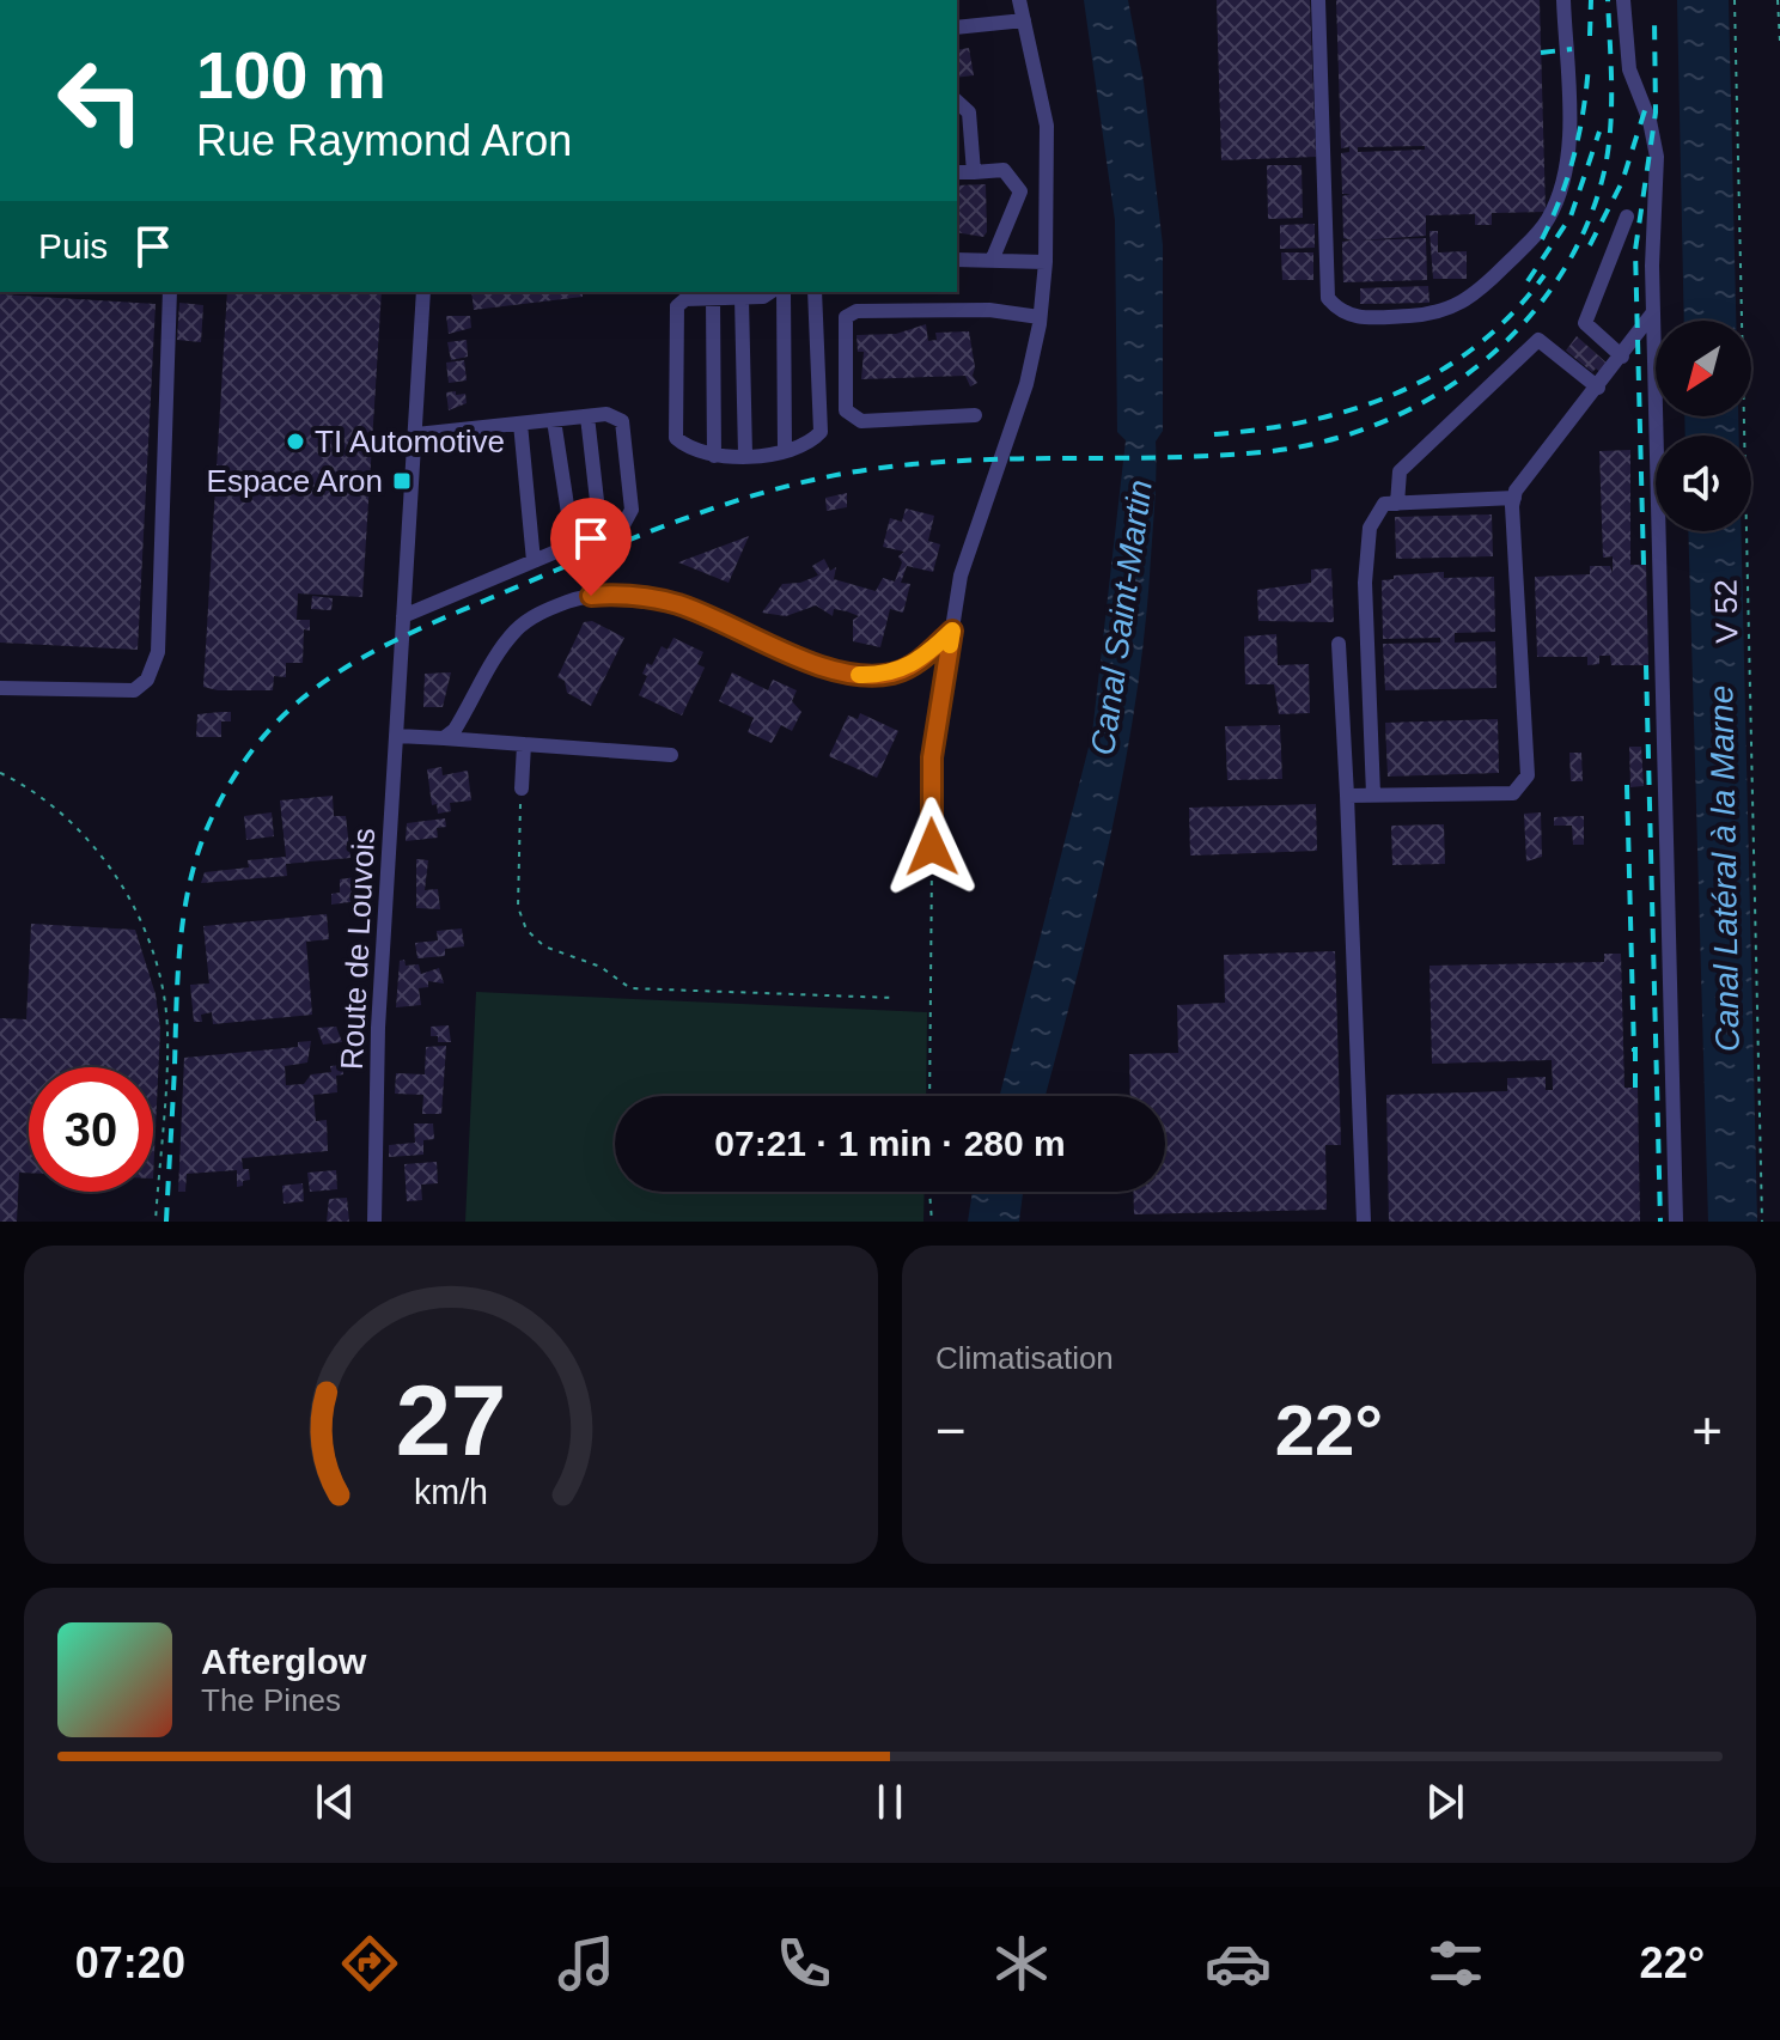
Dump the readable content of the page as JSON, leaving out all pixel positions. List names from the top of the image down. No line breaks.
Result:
{"streets":{"street":["Route de Louvois"],"path":["V 52"]},"water":["Canal Saint-Martin","Canal Latéral à la Marne"],"places":{"other":["TI Automotive"],"transit":["Espace Aron"]},"north":"bottom left","page":{"turn":["100 m","Rue Raymond Aron"],"then":"Puis","limit":"30","trip":"07:21 · 1 min · 280 m","tile":"Climatisation","heat":["−","22°","+"],"song":["Afterglow","The Pines"],"tabs":["07:20","22°"],"gauge":["27","km/h"]}}
